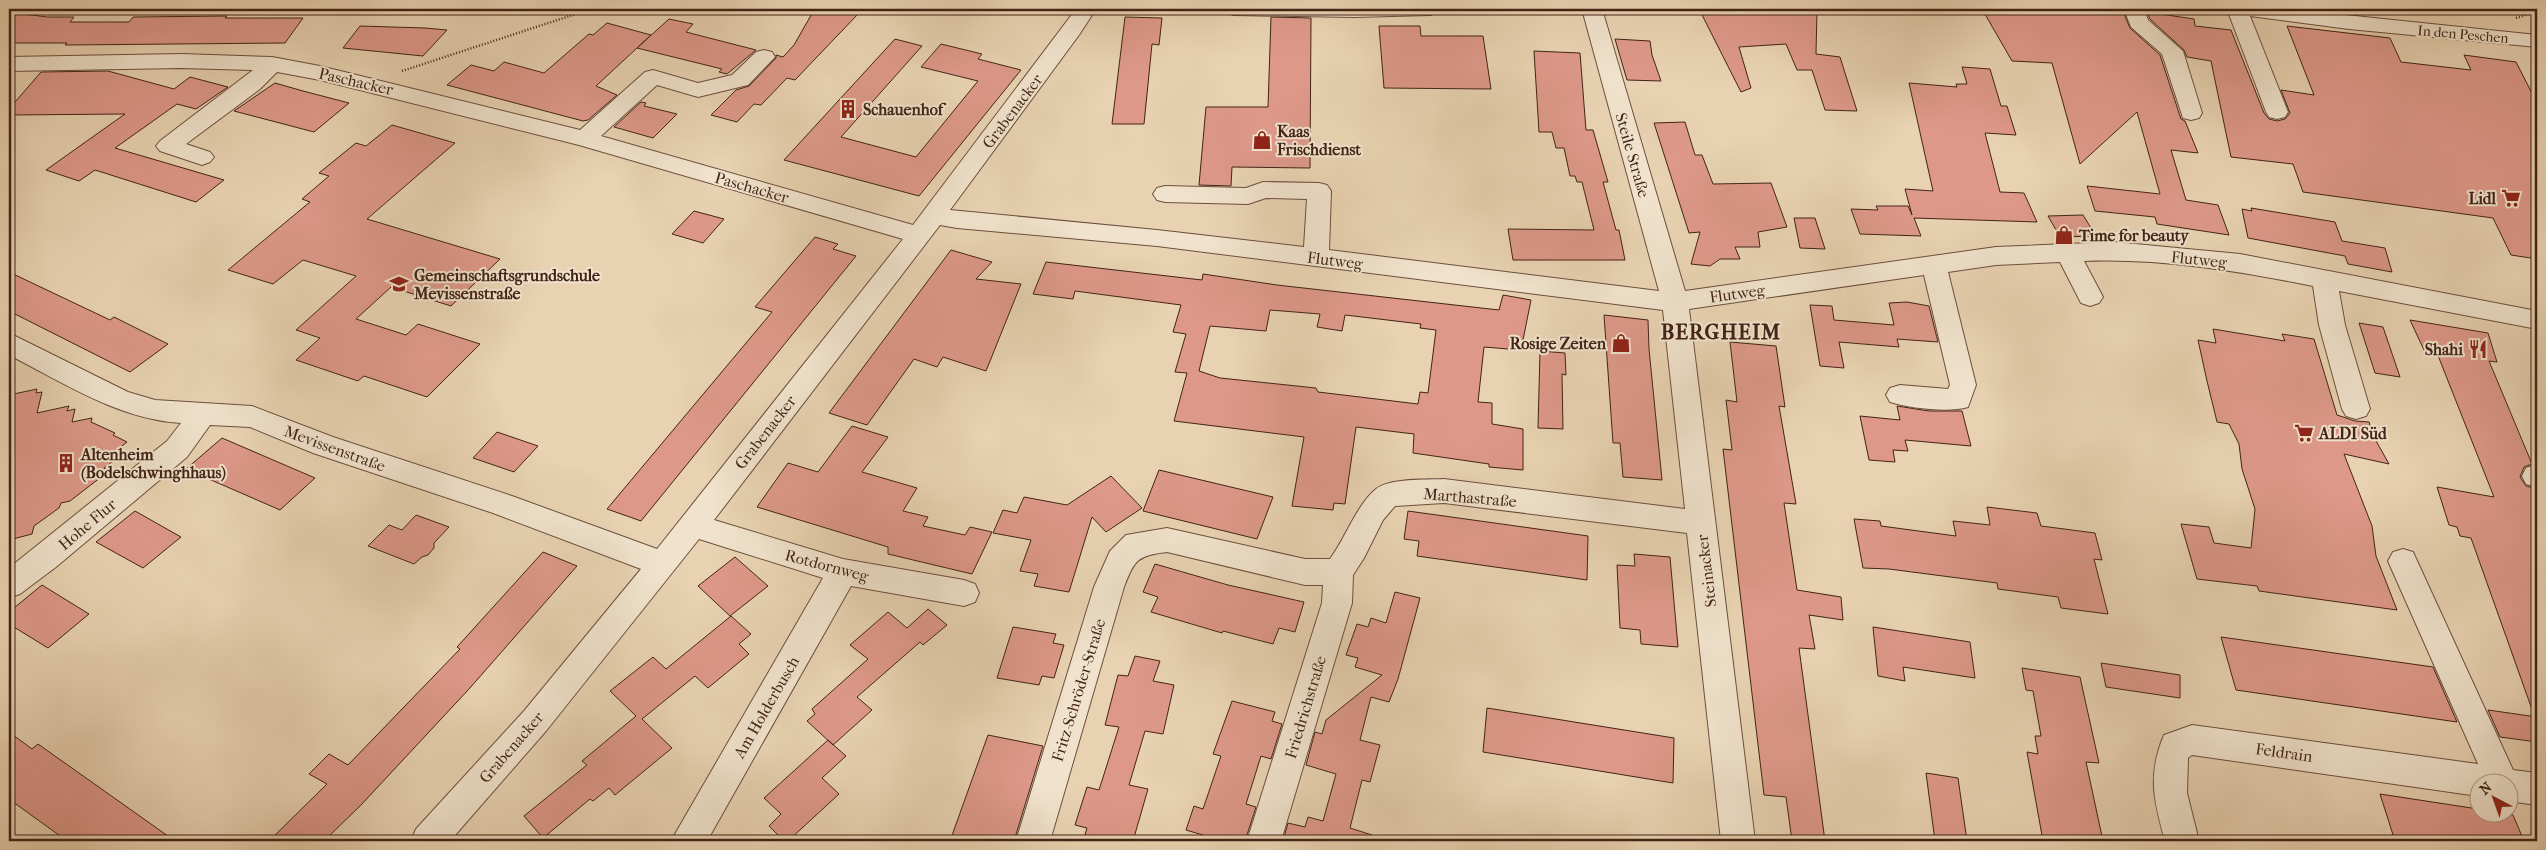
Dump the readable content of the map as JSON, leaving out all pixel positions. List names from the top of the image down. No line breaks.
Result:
{"streets":{"street":["In den Peschen","Paschacker","Grabenacker","Steile Straße","Flutweg","Mevissenstraße","Marthastraße","Hohe Flur","Rotdornweg","Steinacker","Fritz-Schröder-Straße","Am Holderbusch","Friedrichstraße","Feldrain"]},"crossings":[["Paschacker","Grabenacker"],["Paschacker","Flutweg"],["Grabenacker","Flutweg"],["Grabenacker","Mevissenstraße"],["Grabenacker","Rotdornweg"],["Steile Straße","Flutweg"],["Steile Straße","Steinacker"],["Flutweg","Steinacker"],["Mevissenstraße","Hohe Flur"],["Marthastraße","Steinacker"],["Marthastraße","Fritz-Schröder-Straße"],["Marthastraße","Friedrichstraße"],["Rotdornweg","Am Holderbusch"],["Fritz-Schröder-Straße","Friedrichstraße"]],"districts":["BERGHEIM"],"places":{"building":["Schauenhof","Altenheim (Bodelschwinghhaus)"],"shop":["Kaas Frischdienst","Time for beauty","Rosige Zeiten"],"supermarket":["Lidl","ALDI Süd"],"school or university":["Gemeinschaftsgrundschule Mevissenstraße"],"restaurant":["Shahi"]},"north":"top left"}
